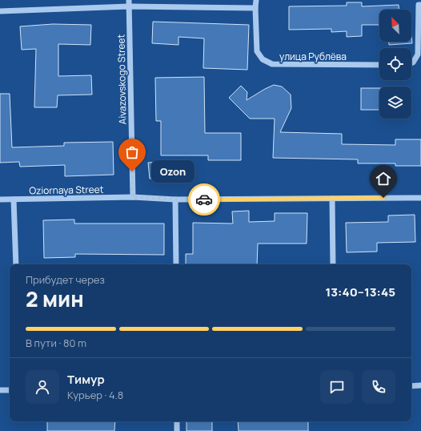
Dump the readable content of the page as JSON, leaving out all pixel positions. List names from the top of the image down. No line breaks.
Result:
{"streets":{"street":["улица Рублёва","Aivazovskogo Street","Oziornaya Street"]},"crossings":[["Aivazovskogo Street","Oziornaya Street"]],"places":["Ozon"],"north":"top left","page":{"bubble":"Ozon","heading":["2 мин","Прибудет через","13:40–13:45"],"panel":["Тимур","Курьер · 4.8"],"bar":"В пути · 80 m"}}
